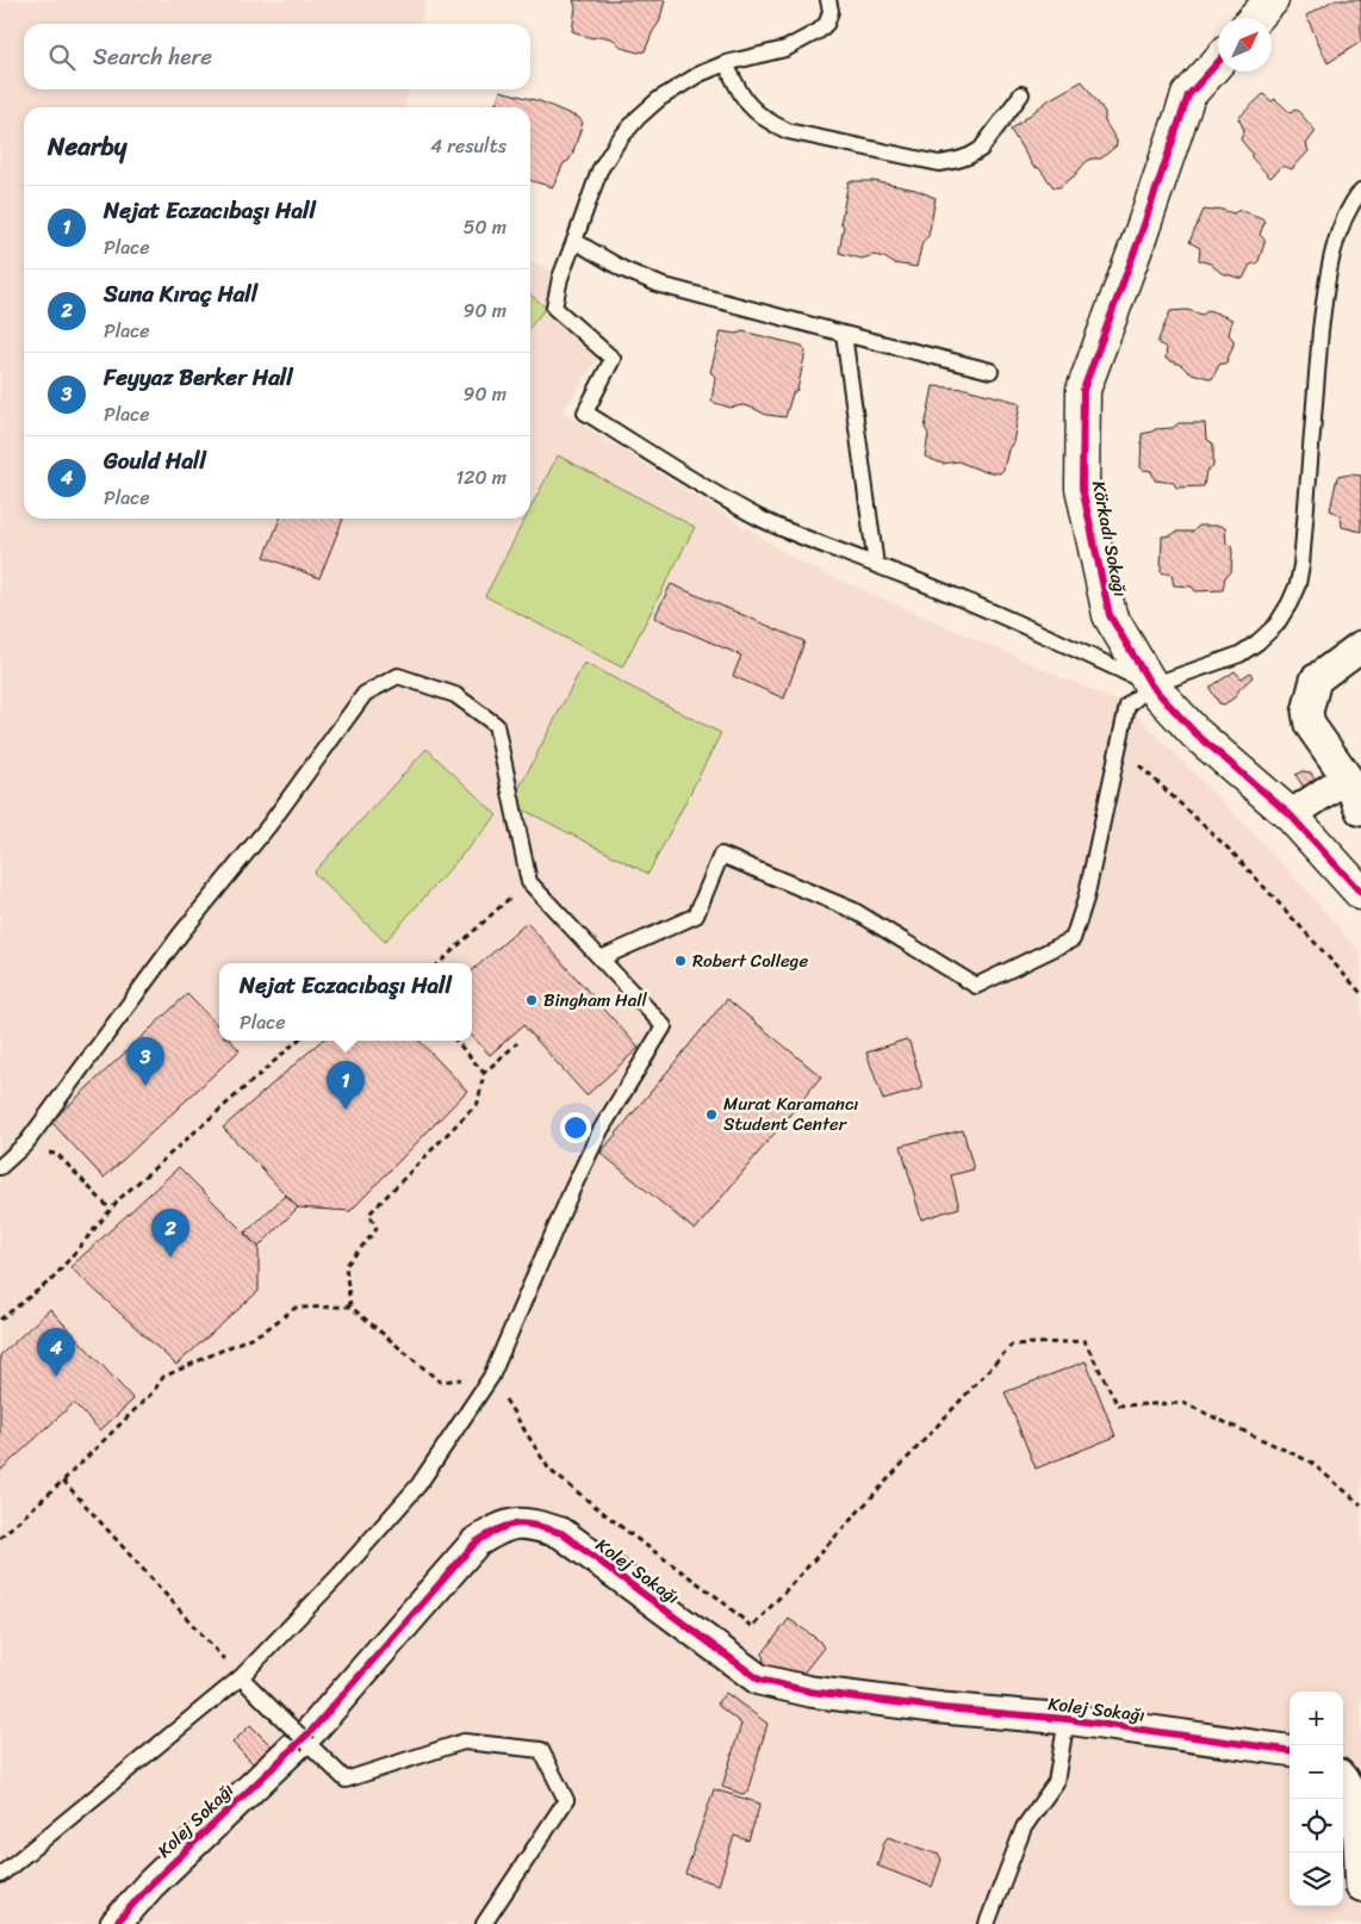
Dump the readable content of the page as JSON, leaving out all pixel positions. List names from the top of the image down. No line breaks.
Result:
{"streets":{"street":["Körkadı Sokağı","Kolej Sokağı"]},"places":["Robert College","Bingham Hall","Murat Karamancı Student Center"],"north":"top right","page":{"search":"Search here","heading":["Nearby","4 results"],"list":[{"mark":"1","name":"Nejat Eczacıbaşı Hall","note":"Place","value":"50 m"},{"mark":"2","name":"Suna Kıraç Hall","note":"Place","value":"90 m"},{"mark":"3","name":"Feyyaz Berker Hall","note":"Place","value":"90 m"},{"mark":"4","name":"Gould Hall","note":"Place","value":"120 m"}],"popup":["Nejat Eczacıbaşı Hall","Place"],"pins":["3","1","2","4"],"map_buttons":["+","−"]}}
